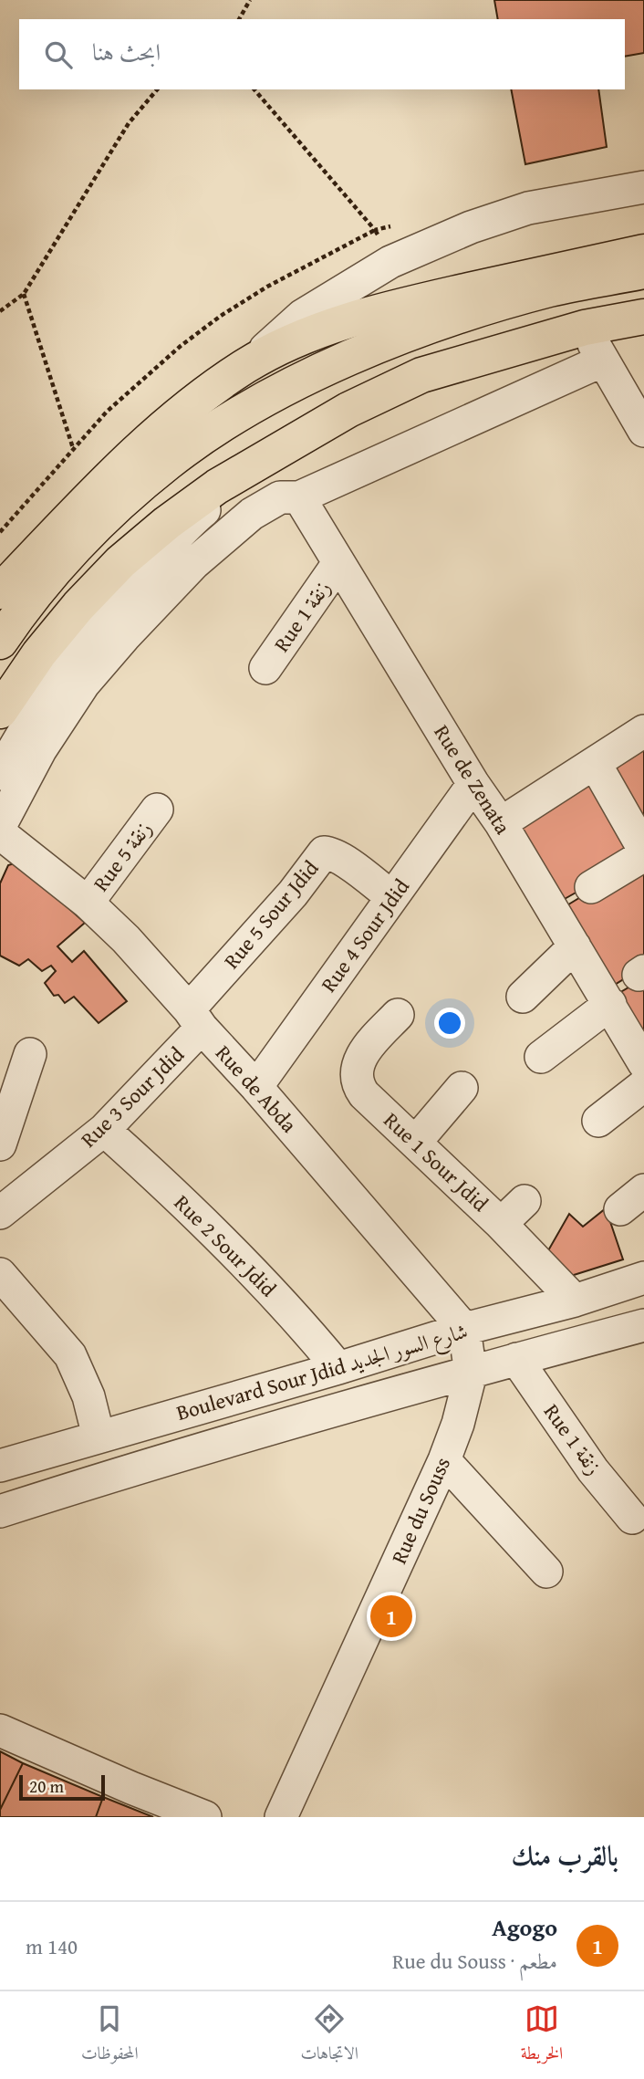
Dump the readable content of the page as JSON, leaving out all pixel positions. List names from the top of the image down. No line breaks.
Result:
{"streets":{"street":["Rue 1 زنقة","Rue de Zenata","Rue 5 زنقة","Rue 5 Sour Jdid","Rue 4 Sour Jdid","Rue de Abda","Rue 3 Sour Jdid","Rue 1 Sour Jdid","Rue 2 Sour Jdid","Boulevard Sour Jdid شارع السور الجديد","Rue du Souss"]},"crossings":[["Rue 1 زنقة","Rue de Zenata"],["Rue 1 زنقة","Boulevard Sour Jdid شارع السور الجديد"],["Rue de Zenata","Rue 4 Sour Jdid"],["Rue 5 زنقة","Rue de Abda"],["Rue 5 Sour Jdid","Rue 4 Sour Jdid"],["Rue 5 Sour Jdid","Rue de Abda"],["Rue 5 Sour Jdid","Rue 3 Sour Jdid"],["Rue 4 Sour Jdid","Rue de Abda"],["Rue de Abda","Rue 3 Sour Jdid"],["Rue de Abda","Boulevard Sour Jdid شارع السور الجديد"],["Rue 3 Sour Jdid","Rue 2 Sour Jdid"],["Rue 1 Sour Jdid","Boulevard Sour Jdid شارع السور الجديد"],["Rue 2 Sour Jdid","Boulevard Sour Jdid شارع السور الجديد"],["Boulevard Sour Jdid شارع السور الجديد","Rue du Souss"]],"scale_bar":"20 m","page":{"search":"ابحث هنا","pins":"1","scale":"20 m","heading":"بالقرب منك","list":[{"mark":"1","name":"Agogo","note":"مطعم · Rue du Souss","value":"140 m"}],"nav":["الخريطة","الاتجاهات","المحفوظات"]}}
